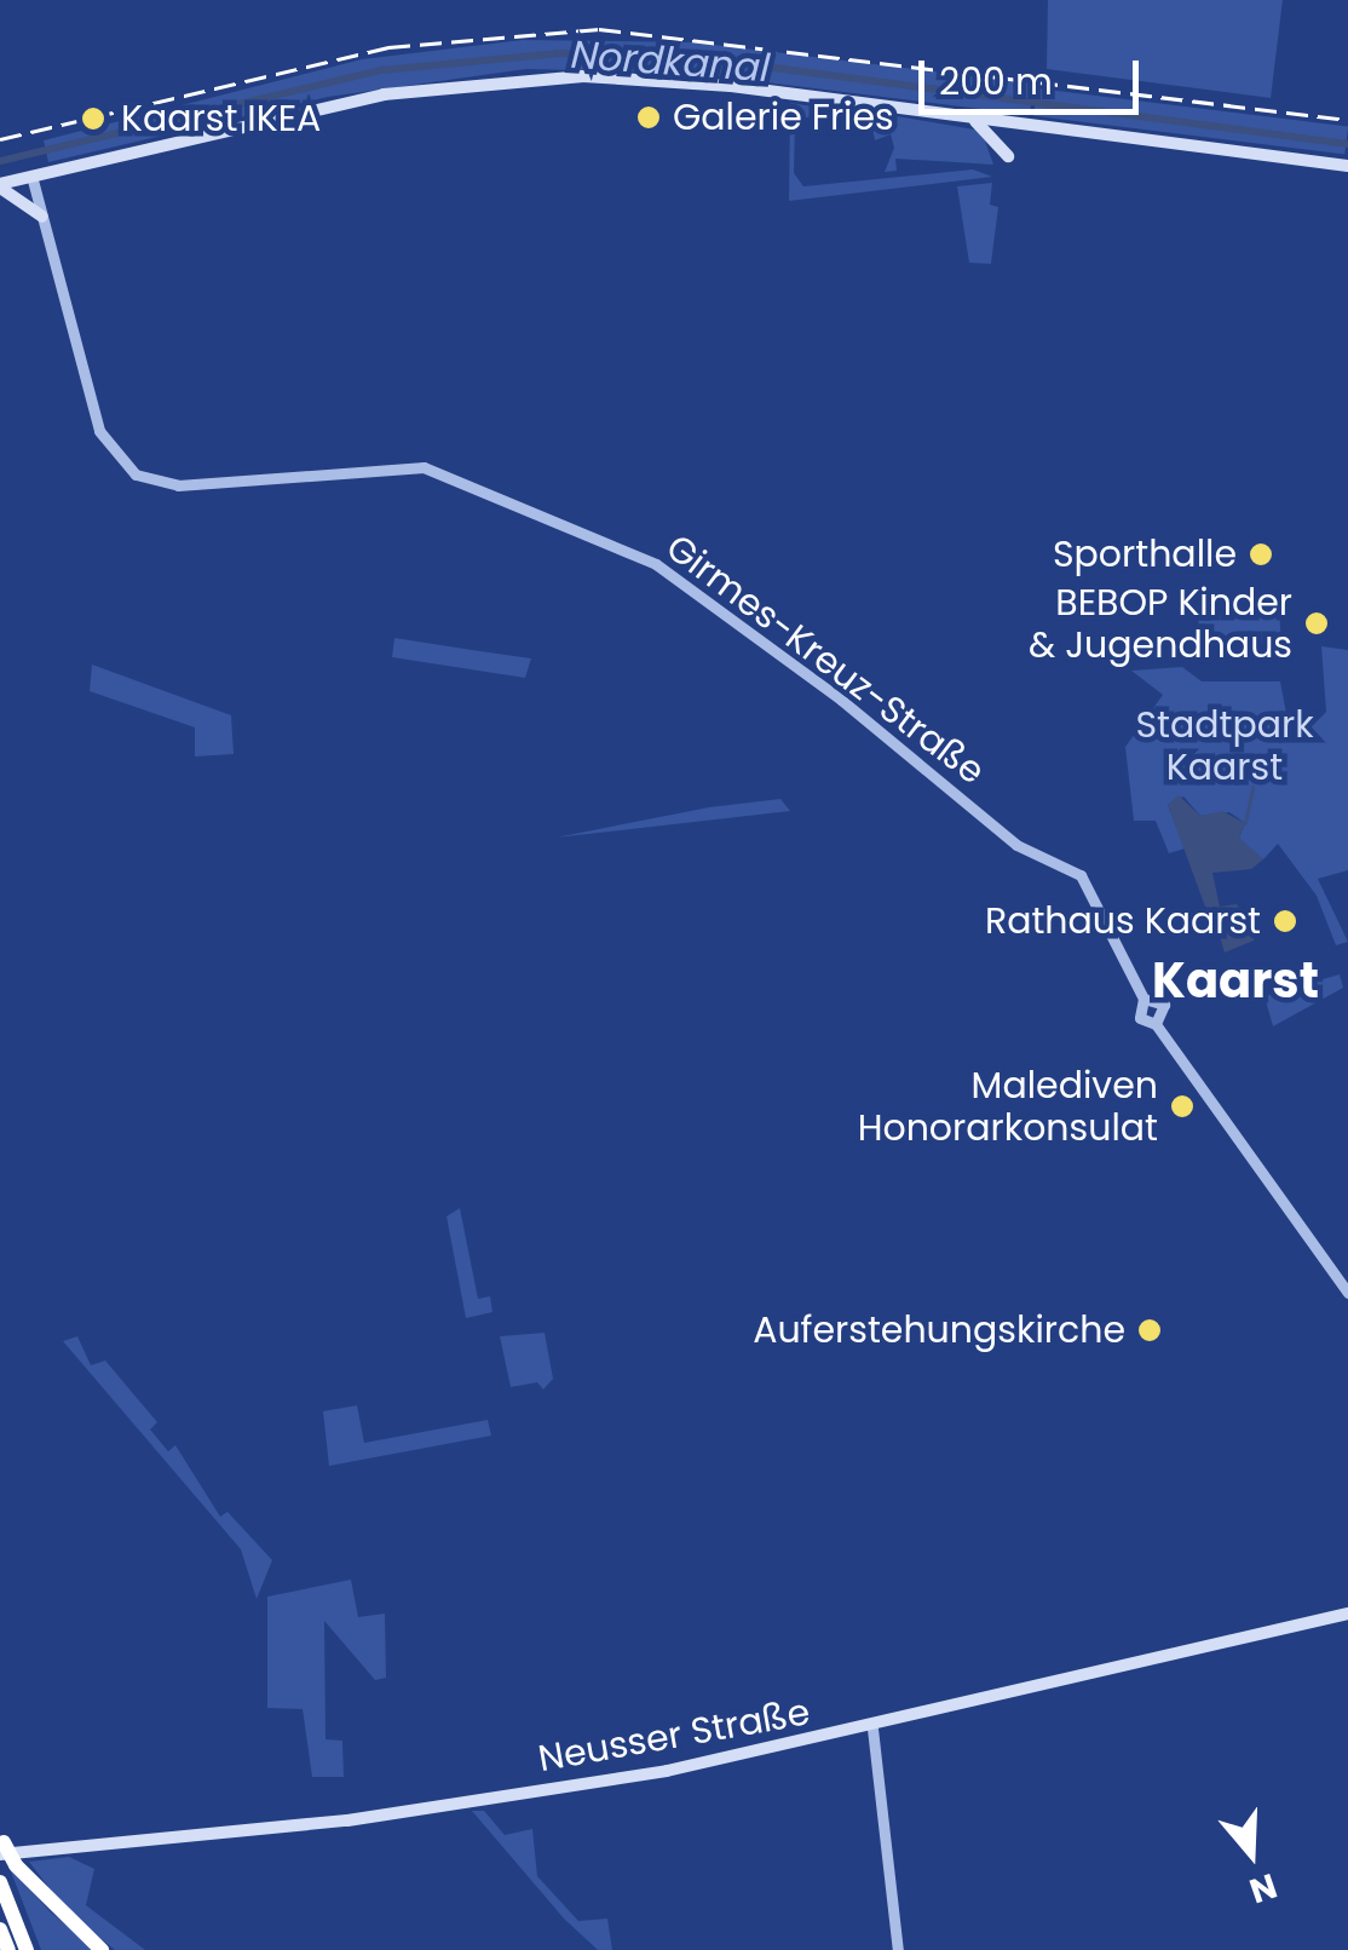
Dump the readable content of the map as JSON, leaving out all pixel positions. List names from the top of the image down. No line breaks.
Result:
{"streets":{"main road":["Neusser Straße"],"street":["Girmes-Kreuz-Straße"]},"districts":["Kaarst"],"water":["Nordkanal"],"parks":["Stadtpark Kaarst"],"places":["Galerie Fries","Kaarst IKEA","Sporthalle","BEBOP Kinder & Jugendhaus","Rathaus Kaarst","Malediven Honorarkonsulat","Auferstehungskirche"],"scale_bar":"200 m","north":"bottom"}
